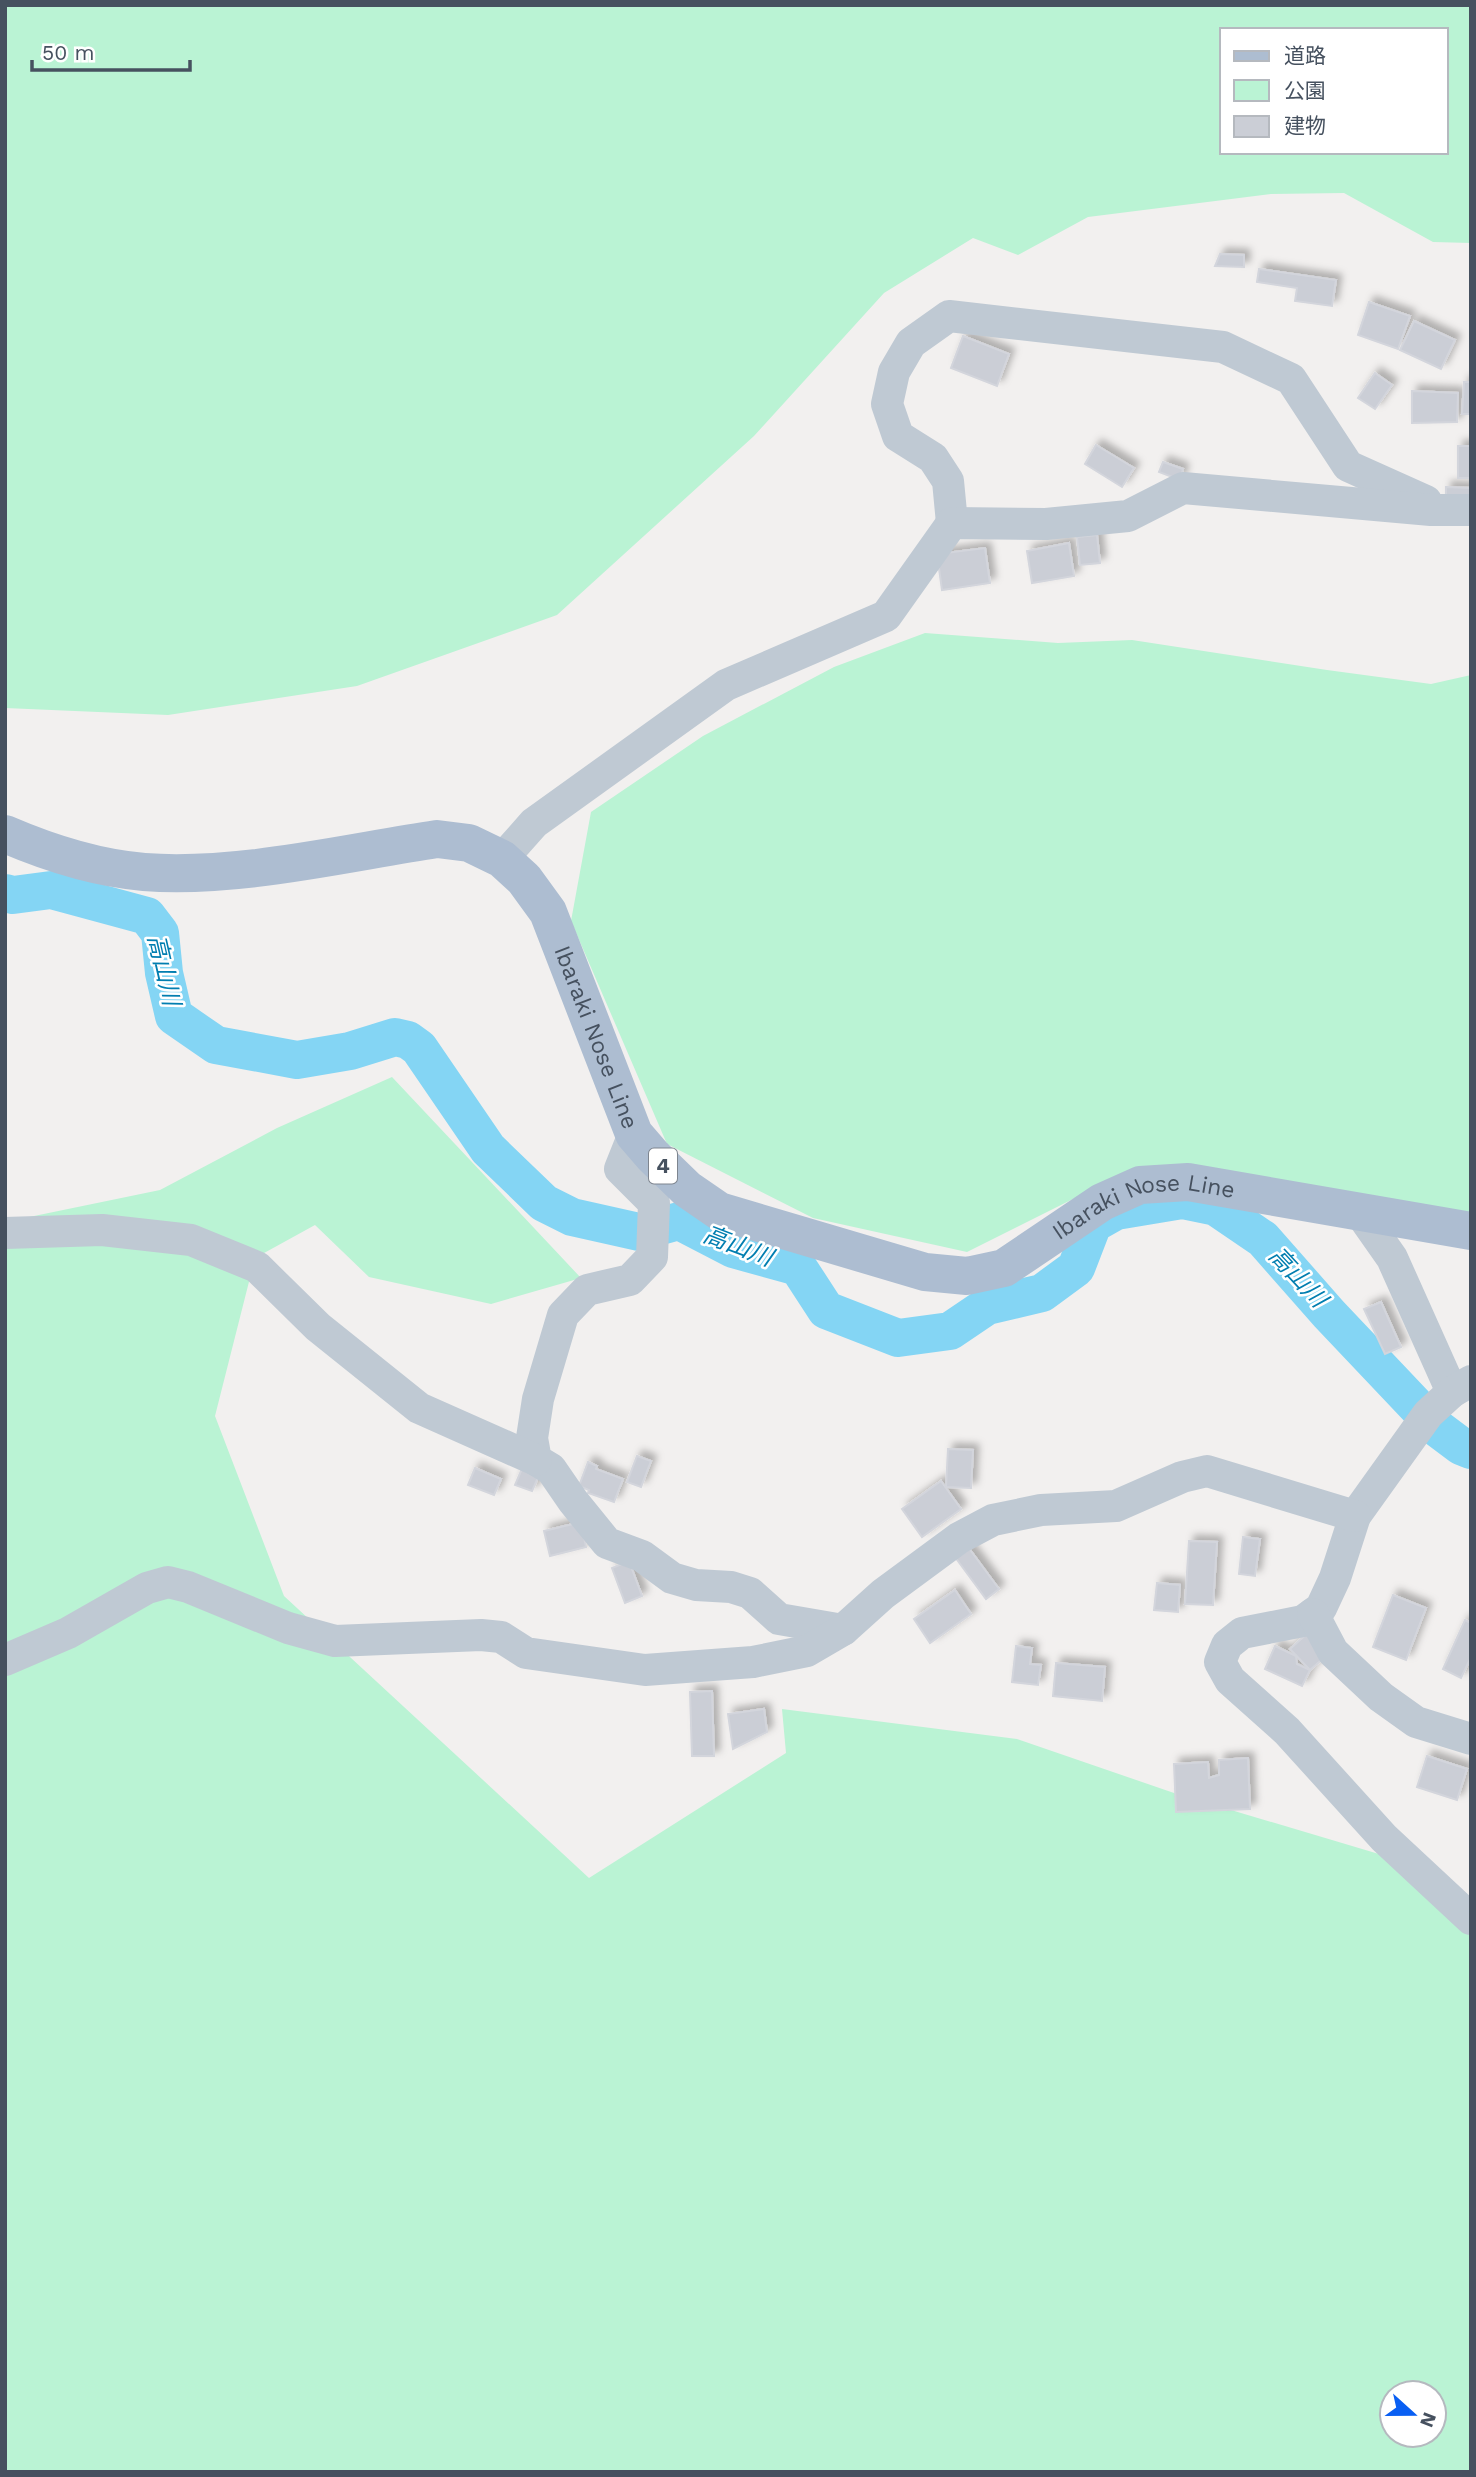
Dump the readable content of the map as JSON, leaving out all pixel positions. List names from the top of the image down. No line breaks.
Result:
{"streets":{"main road":["Ibaraki Nose Line","4"]},"water":["高山川"],"legend":["道路","公園","建物"],"scale_bar":"50 m","north":"right"}
